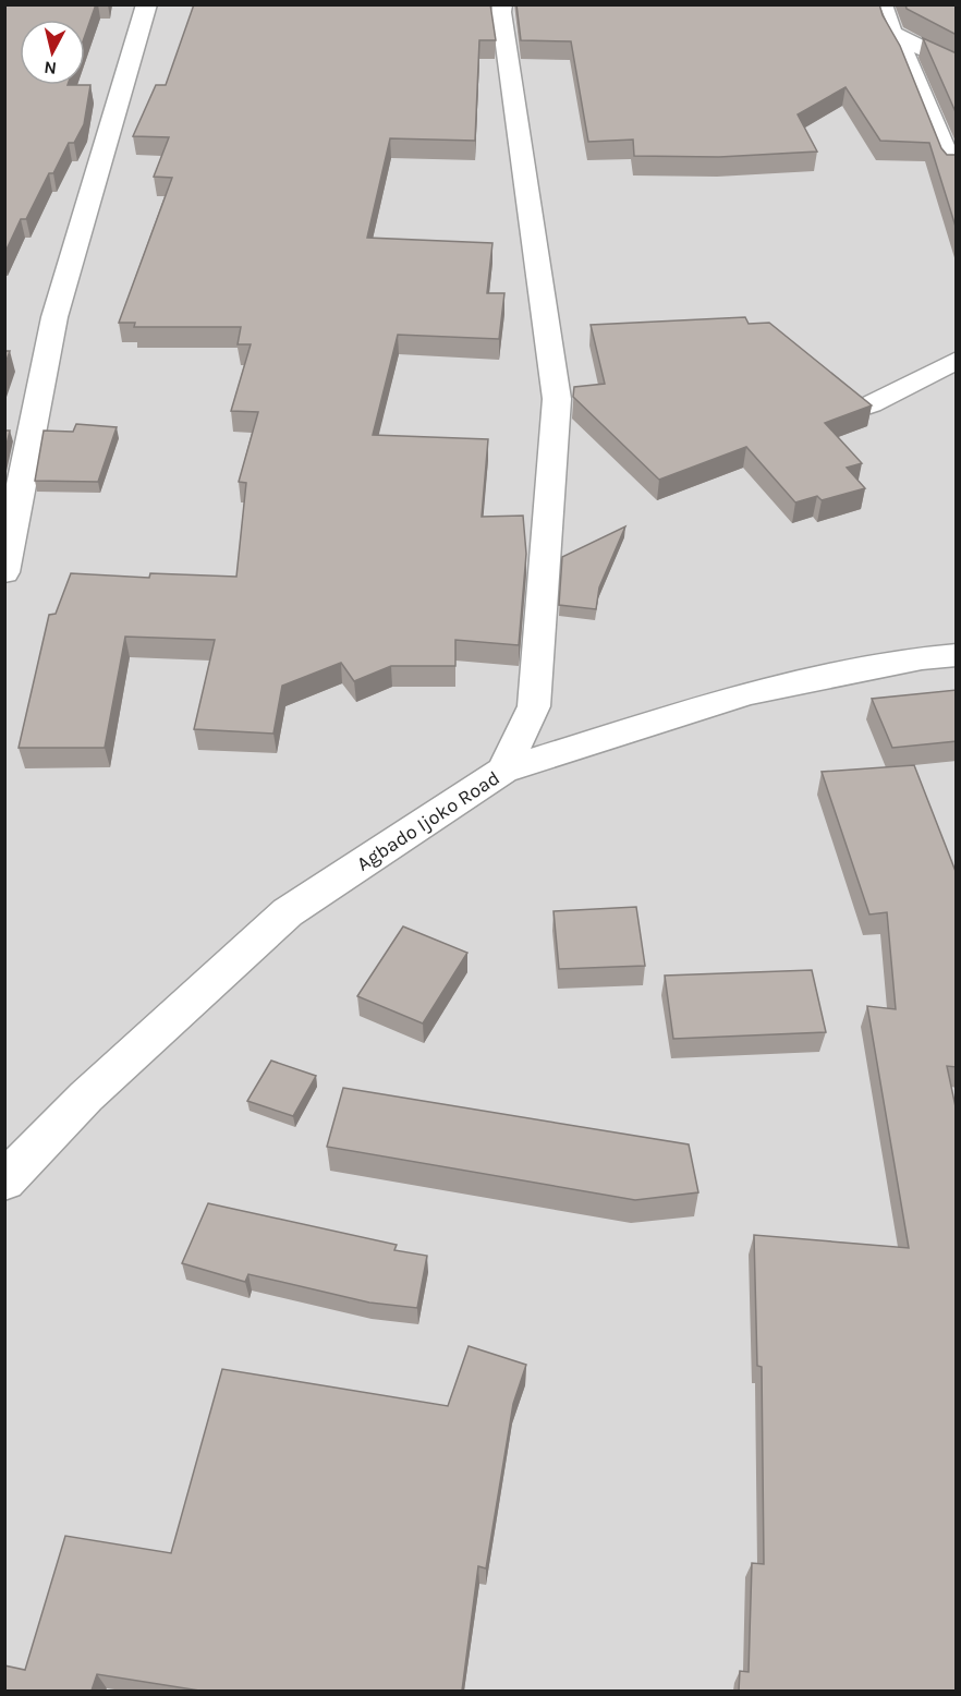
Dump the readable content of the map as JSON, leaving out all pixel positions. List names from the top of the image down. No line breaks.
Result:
{"streets":{"street":["Agbado Ijoko Road"]},"north":"bottom"}
